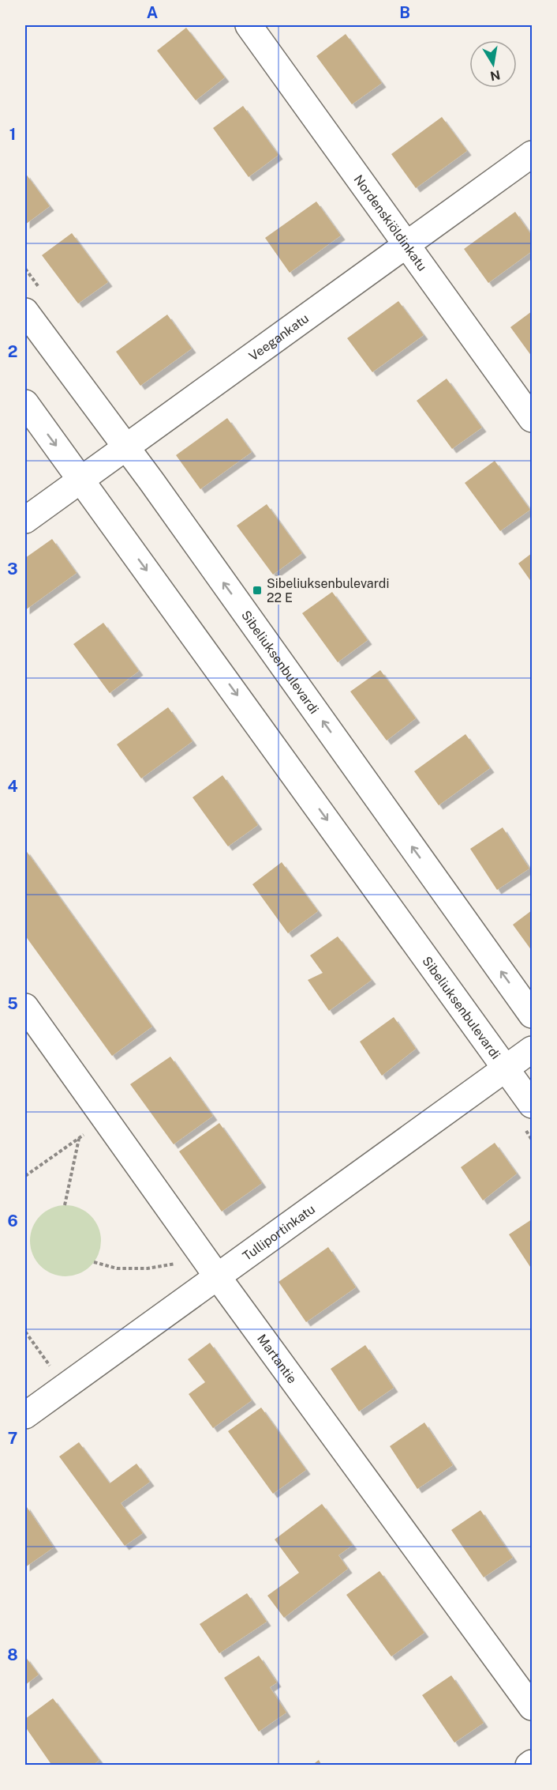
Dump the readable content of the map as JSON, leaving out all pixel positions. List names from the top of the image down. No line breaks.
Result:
{"streets":{"street":["Nordenskiöldinkatu","Veegankatu","Sibeliuksenbulevardi","Tulliportinkatu","Martantie"]},"crossings":[["Nordenskiöldinkatu","Veegankatu"],["Veegankatu","Sibeliuksenbulevardi"],["Sibeliuksenbulevardi","Tulliportinkatu"],["Tulliportinkatu","Martantie"]],"places":{"transit":["Sibeliuksenbulevardi 22 E"]},"north":"bottom","grid":{"columns":["A","B"],"rows":["1","2","3","4","5","6","7","8"]}}
